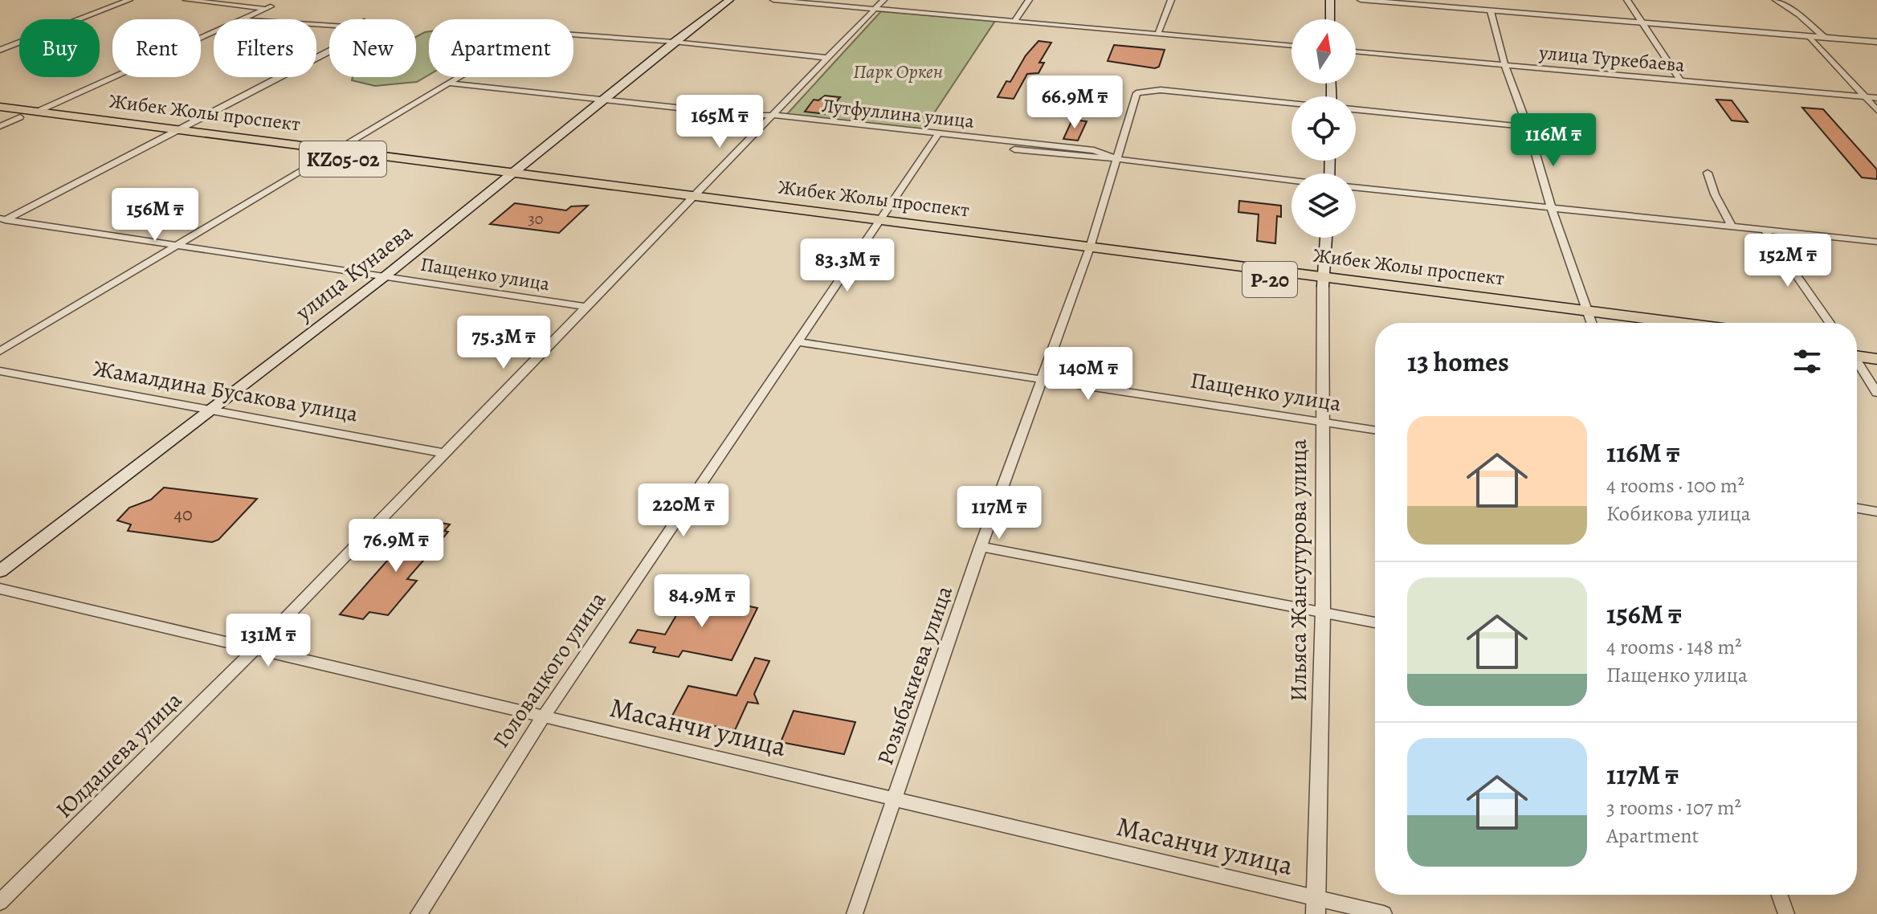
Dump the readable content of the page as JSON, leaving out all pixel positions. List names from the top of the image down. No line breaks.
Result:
{"streets":{"highway":["Жибек Жолы проспект","KZ05-02","Р-20"],"main road":["улица Кунаева","Ильяса Жансугурова улица"],"street":["улица Туркебаева","Лутфуллина улица","Пащенко улица","Жамалдина Бусакова улица","Головацкого улица","Розыбакиева улица","Масанчи улица","Юлдашева улица"]},"crossings":[["Жибек Жолы проспект","улица Кунаева"],["Жибек Жолы проспект","Ильяса Жансугурова улица"],["Жибек Жолы проспект","Головацкого улица"],["Жибек Жолы проспект","Розыбакиева улица"],["Жибек Жолы проспект","Юлдашева улица"],["Лутфуллина улица","улица Кунаева"],["Лутфуллина улица","Головацкого улица"],["Лутфуллина улица","Розыбакиева улица"],["Лутфуллина улица","Юлдашева улица"],["улица Кунаева","Пащенко улица"],["улица Кунаева","Жамалдина Бусакова улица"],["Пащенко улица","Ильяса Жансугурова улица"],["Пащенко улица","Головацкого улица"],["Пащенко улица","Розыбакиева улица"],["Пащенко улица","Юлдашева улица"],["Жамалдина Бусакова улица","Юлдашева улица"],["Ильяса Жансугурова улица","Масанчи улица"],["Головацкого улица","Масанчи улица"],["Розыбакиева улица","Масанчи улица"],["Масанчи улица","Юлдашева улица"]],"parks":["Парк Оркен"],"house_numbers":["30","40"],"north":"top","page":{"chip":["Buy","Rent","Filters","New","Apartment"],"price":["66.9M ₸","165M ₸","116M ₸","156M ₸","152M ₸","83.3M ₸","75.3M ₸","140M ₸","220M ₸","117M ₸","76.9M ₸","84.9M ₸","131M ₸"],"heading":"13 homes","list":[{"name":"116M ₸","note":"4 rooms · 100 m² · Кобикова улица"},{"name":"156M ₸","note":"4 rooms · 148 m² · Пащенко улица"},{"name":"117M ₸","note":"3 rooms · 107 m² · Apartment"}]}}
